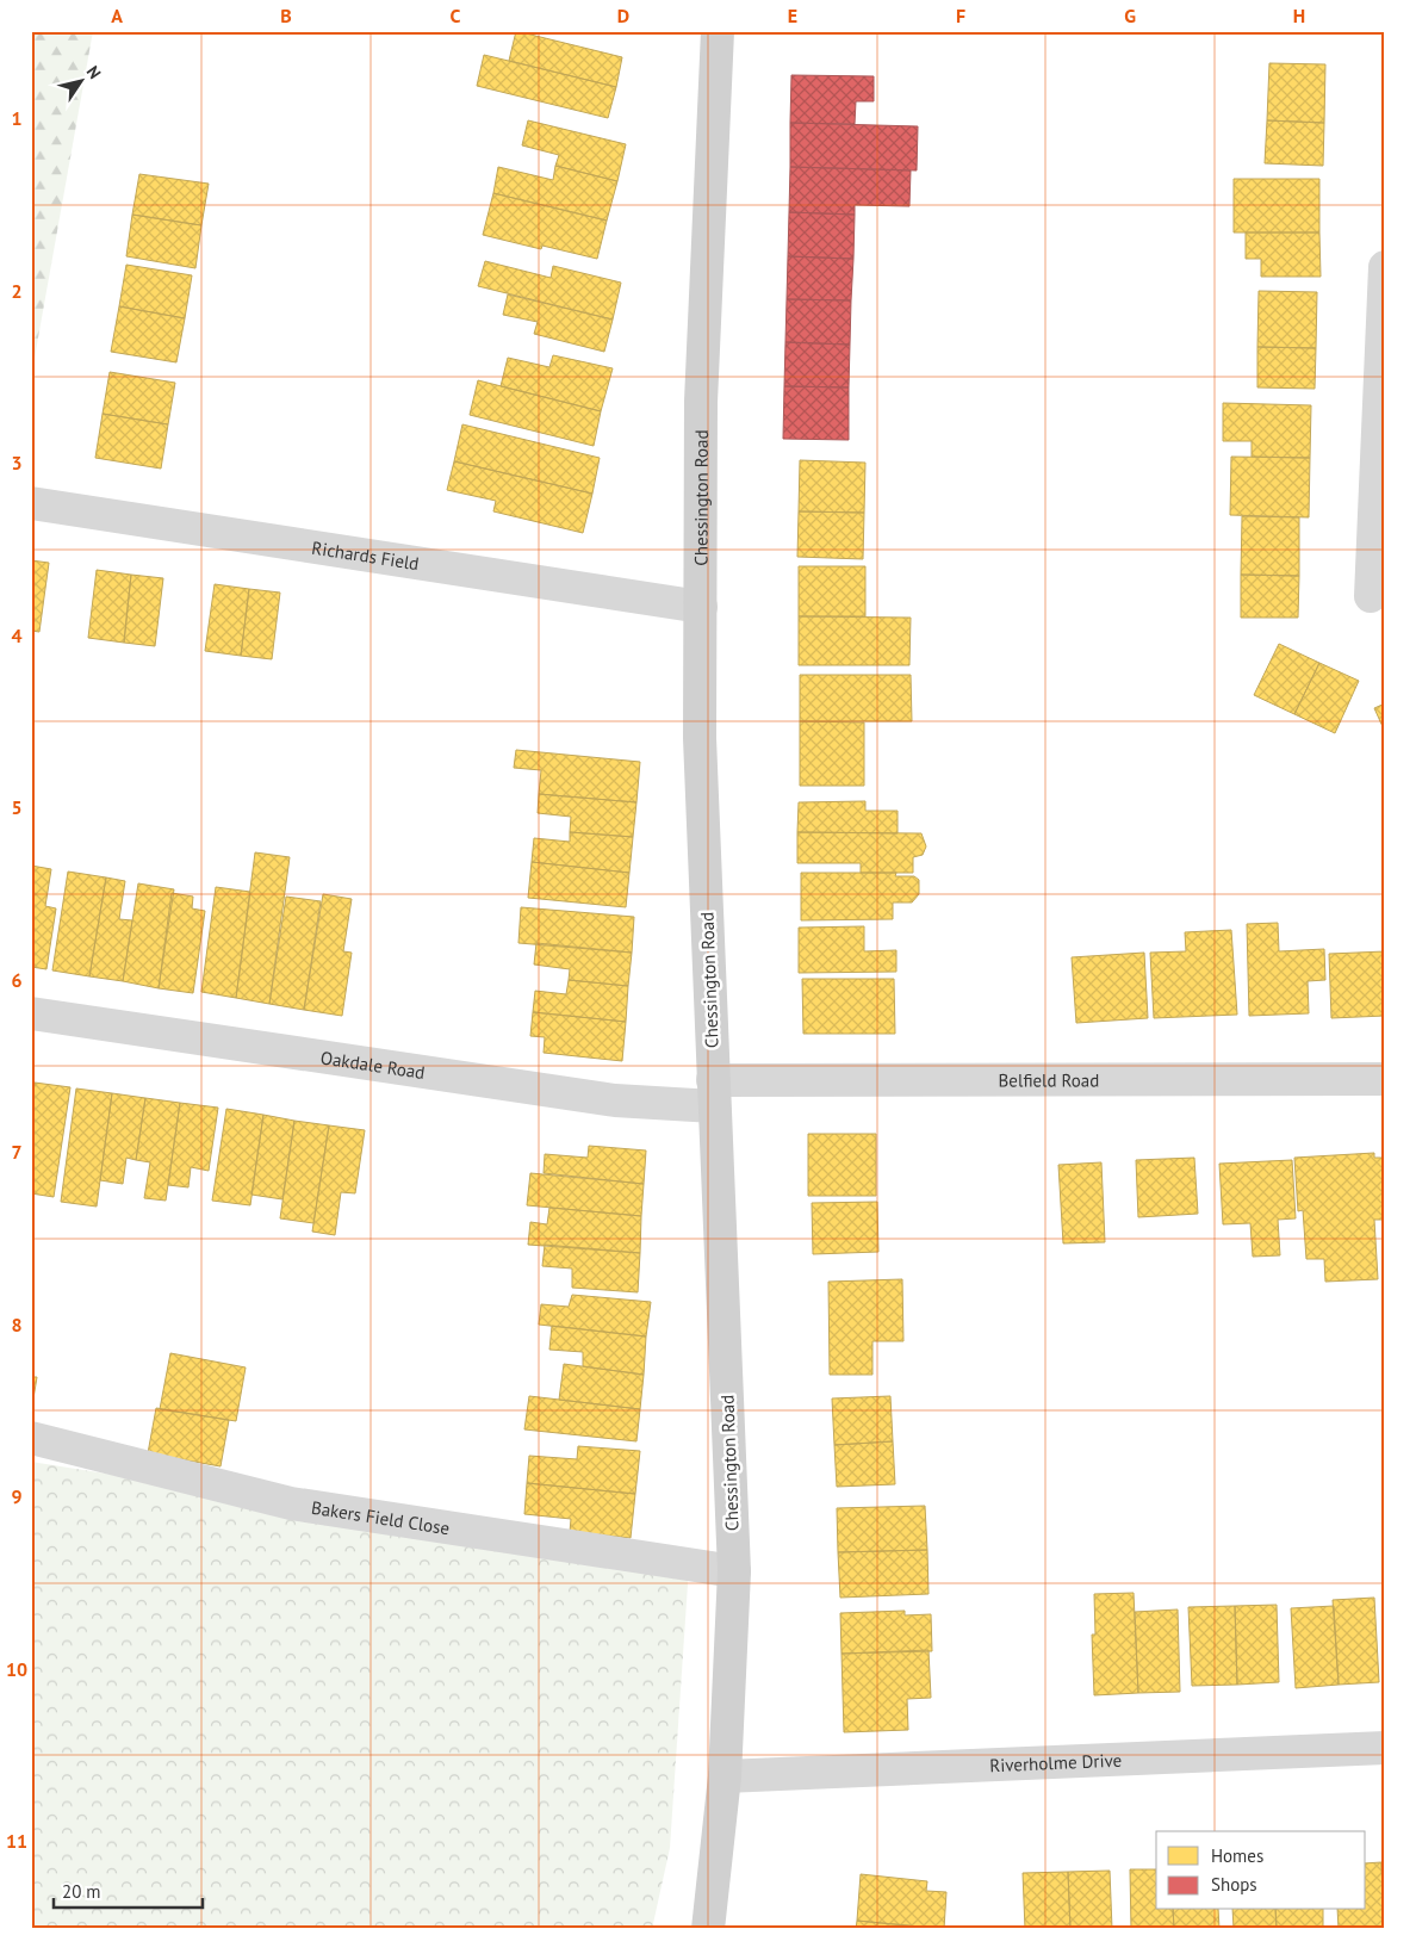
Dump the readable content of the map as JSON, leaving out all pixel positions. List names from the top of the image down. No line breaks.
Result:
{"streets":{"main road":["Chessington Road"],"street":["Richards Field","Oakdale Road","Belfield Road","Bakers Field Close","Riverholme Drive"]},"crossings":[["Chessington Road","Richards Field"],["Chessington Road","Oakdale Road"],["Chessington Road","Belfield Road"],["Chessington Road","Bakers Field Close"],["Chessington Road","Riverholme Drive"],["Oakdale Road","Belfield Road"]],"legend":["Homes","Shops"],"scale_bar":"20 m","north":"top right","grid":{"columns":["A","B","C","D","E","F","G","H"],"rows":["1","2","3","4","5","6","7","8","9","10","11"]}}
